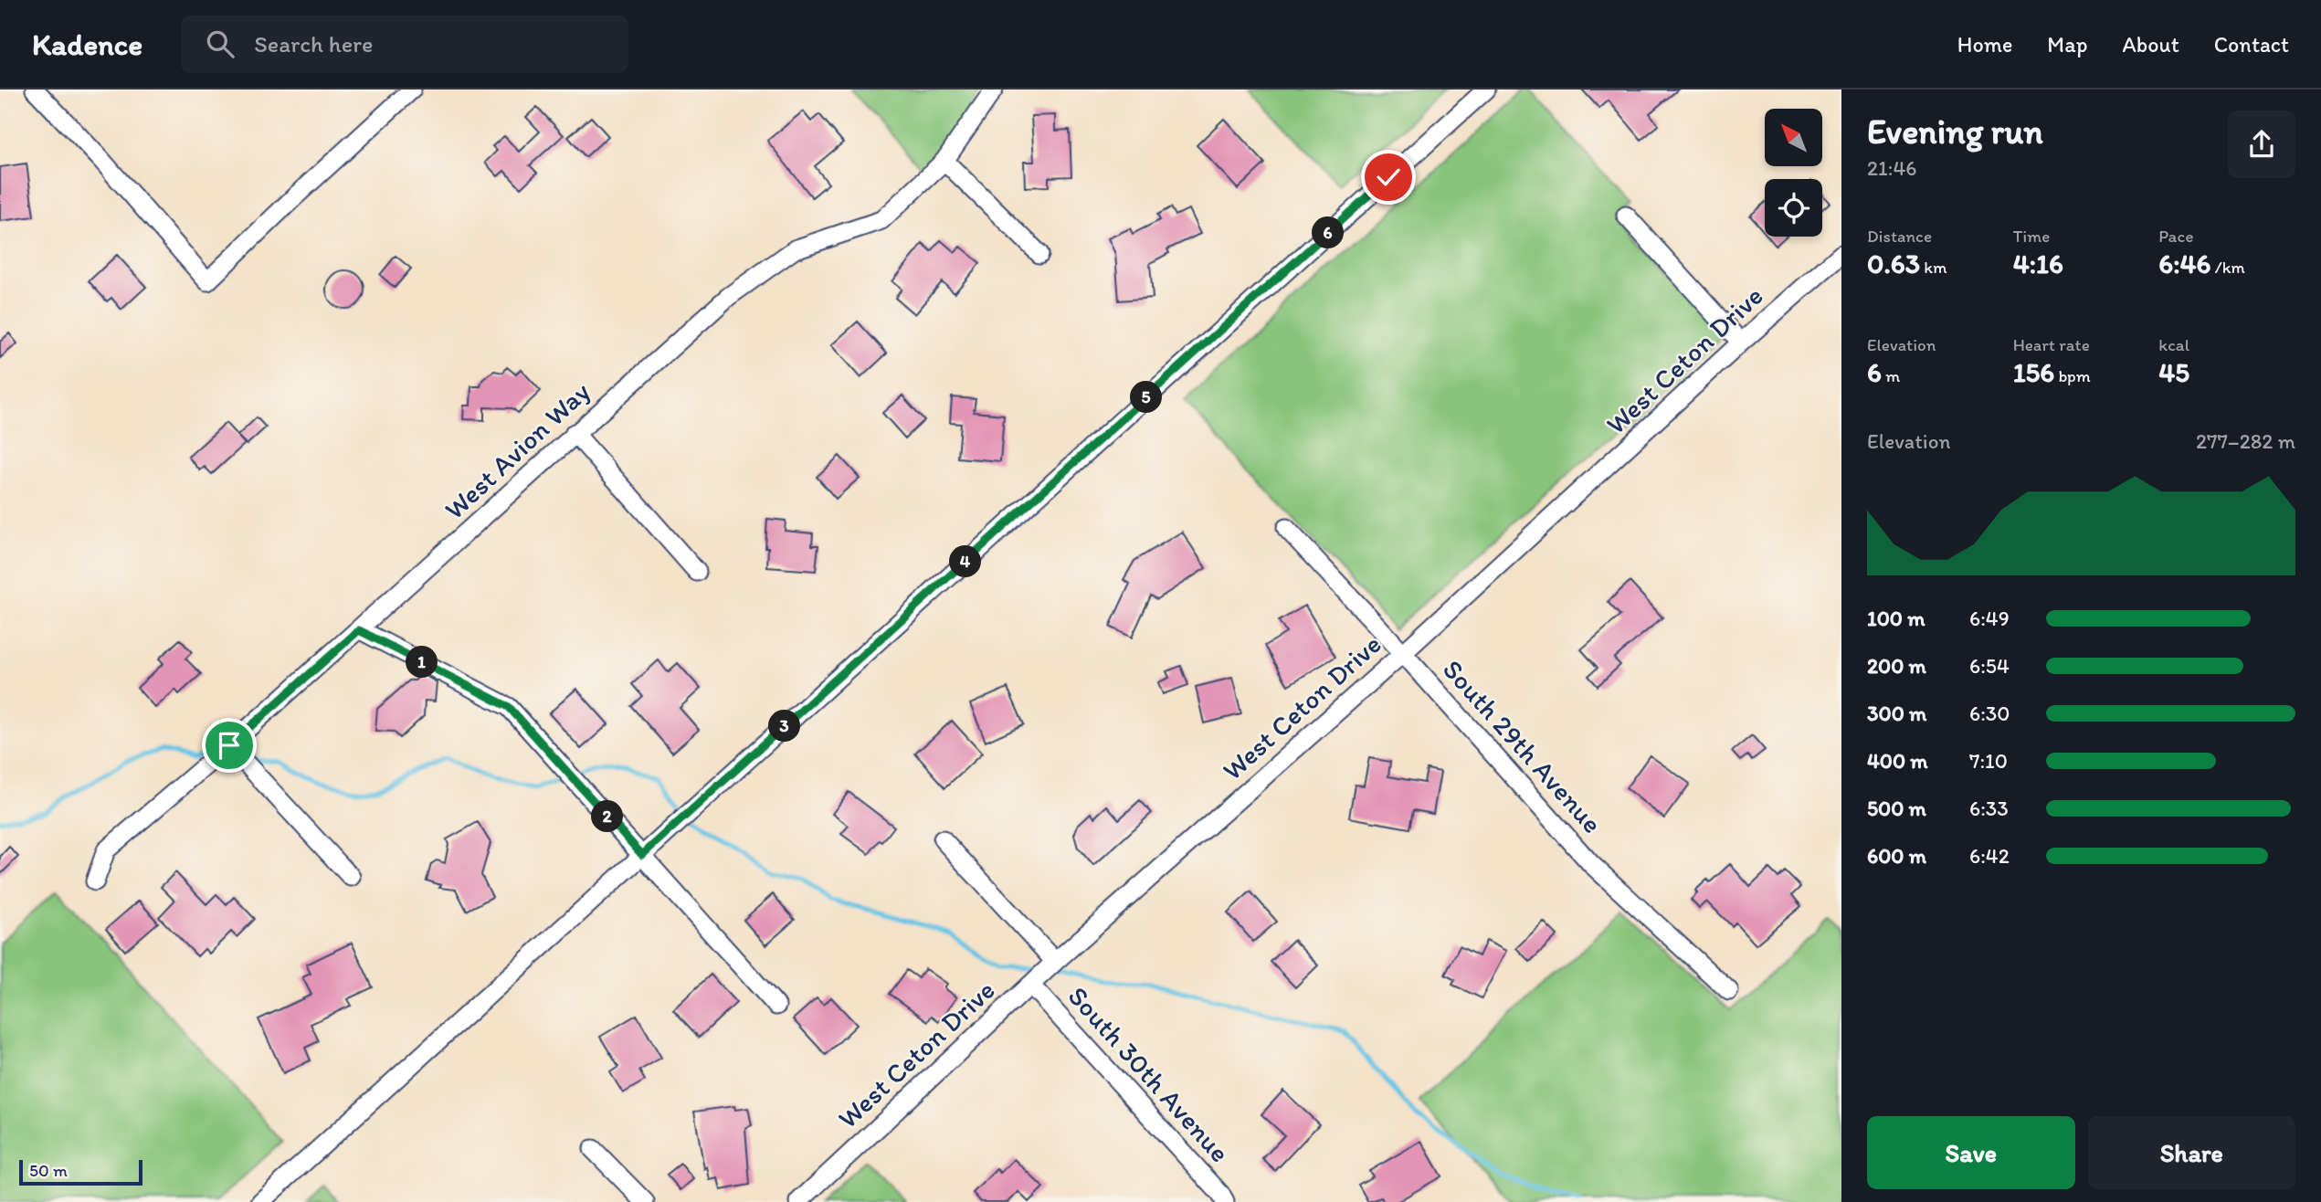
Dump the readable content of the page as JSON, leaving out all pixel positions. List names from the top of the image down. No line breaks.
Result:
{"streets":{"street":["West Ceton Drive","West Avion Way","South 29th Avenue","South 30th Avenue"]},"crossings":[["West Ceton Drive","South 29th Avenue"],["West Ceton Drive","South 30th Avenue"]],"scale_bar":"50 m","north":"top left","page":{"header":"Kadence","search":"Search here","nav":["Home","Map","About","Contact"],"heading":["Evening run","21:46"],"stats":[["Distance","0.63 km"],["Time","4:16"],["Pace","6:46 /km"],["Elevation","6 m"],["Heart rate","156 bpm"],["kcal","45"]],"pins":["6","5","4","1","3","2"],"chart":["Elevation","277–282 m"],"list":[{"name":"100 m","note":"6:49"},{"name":"200 m","note":"6:54"},{"name":"300 m","note":"6:30"},{"name":"400 m","note":"7:10"},{"name":"500 m","note":"6:33"},{"name":"600 m","note":"6:42"}],"buttons":["Save","Share"],"scale":"50 m"}}
